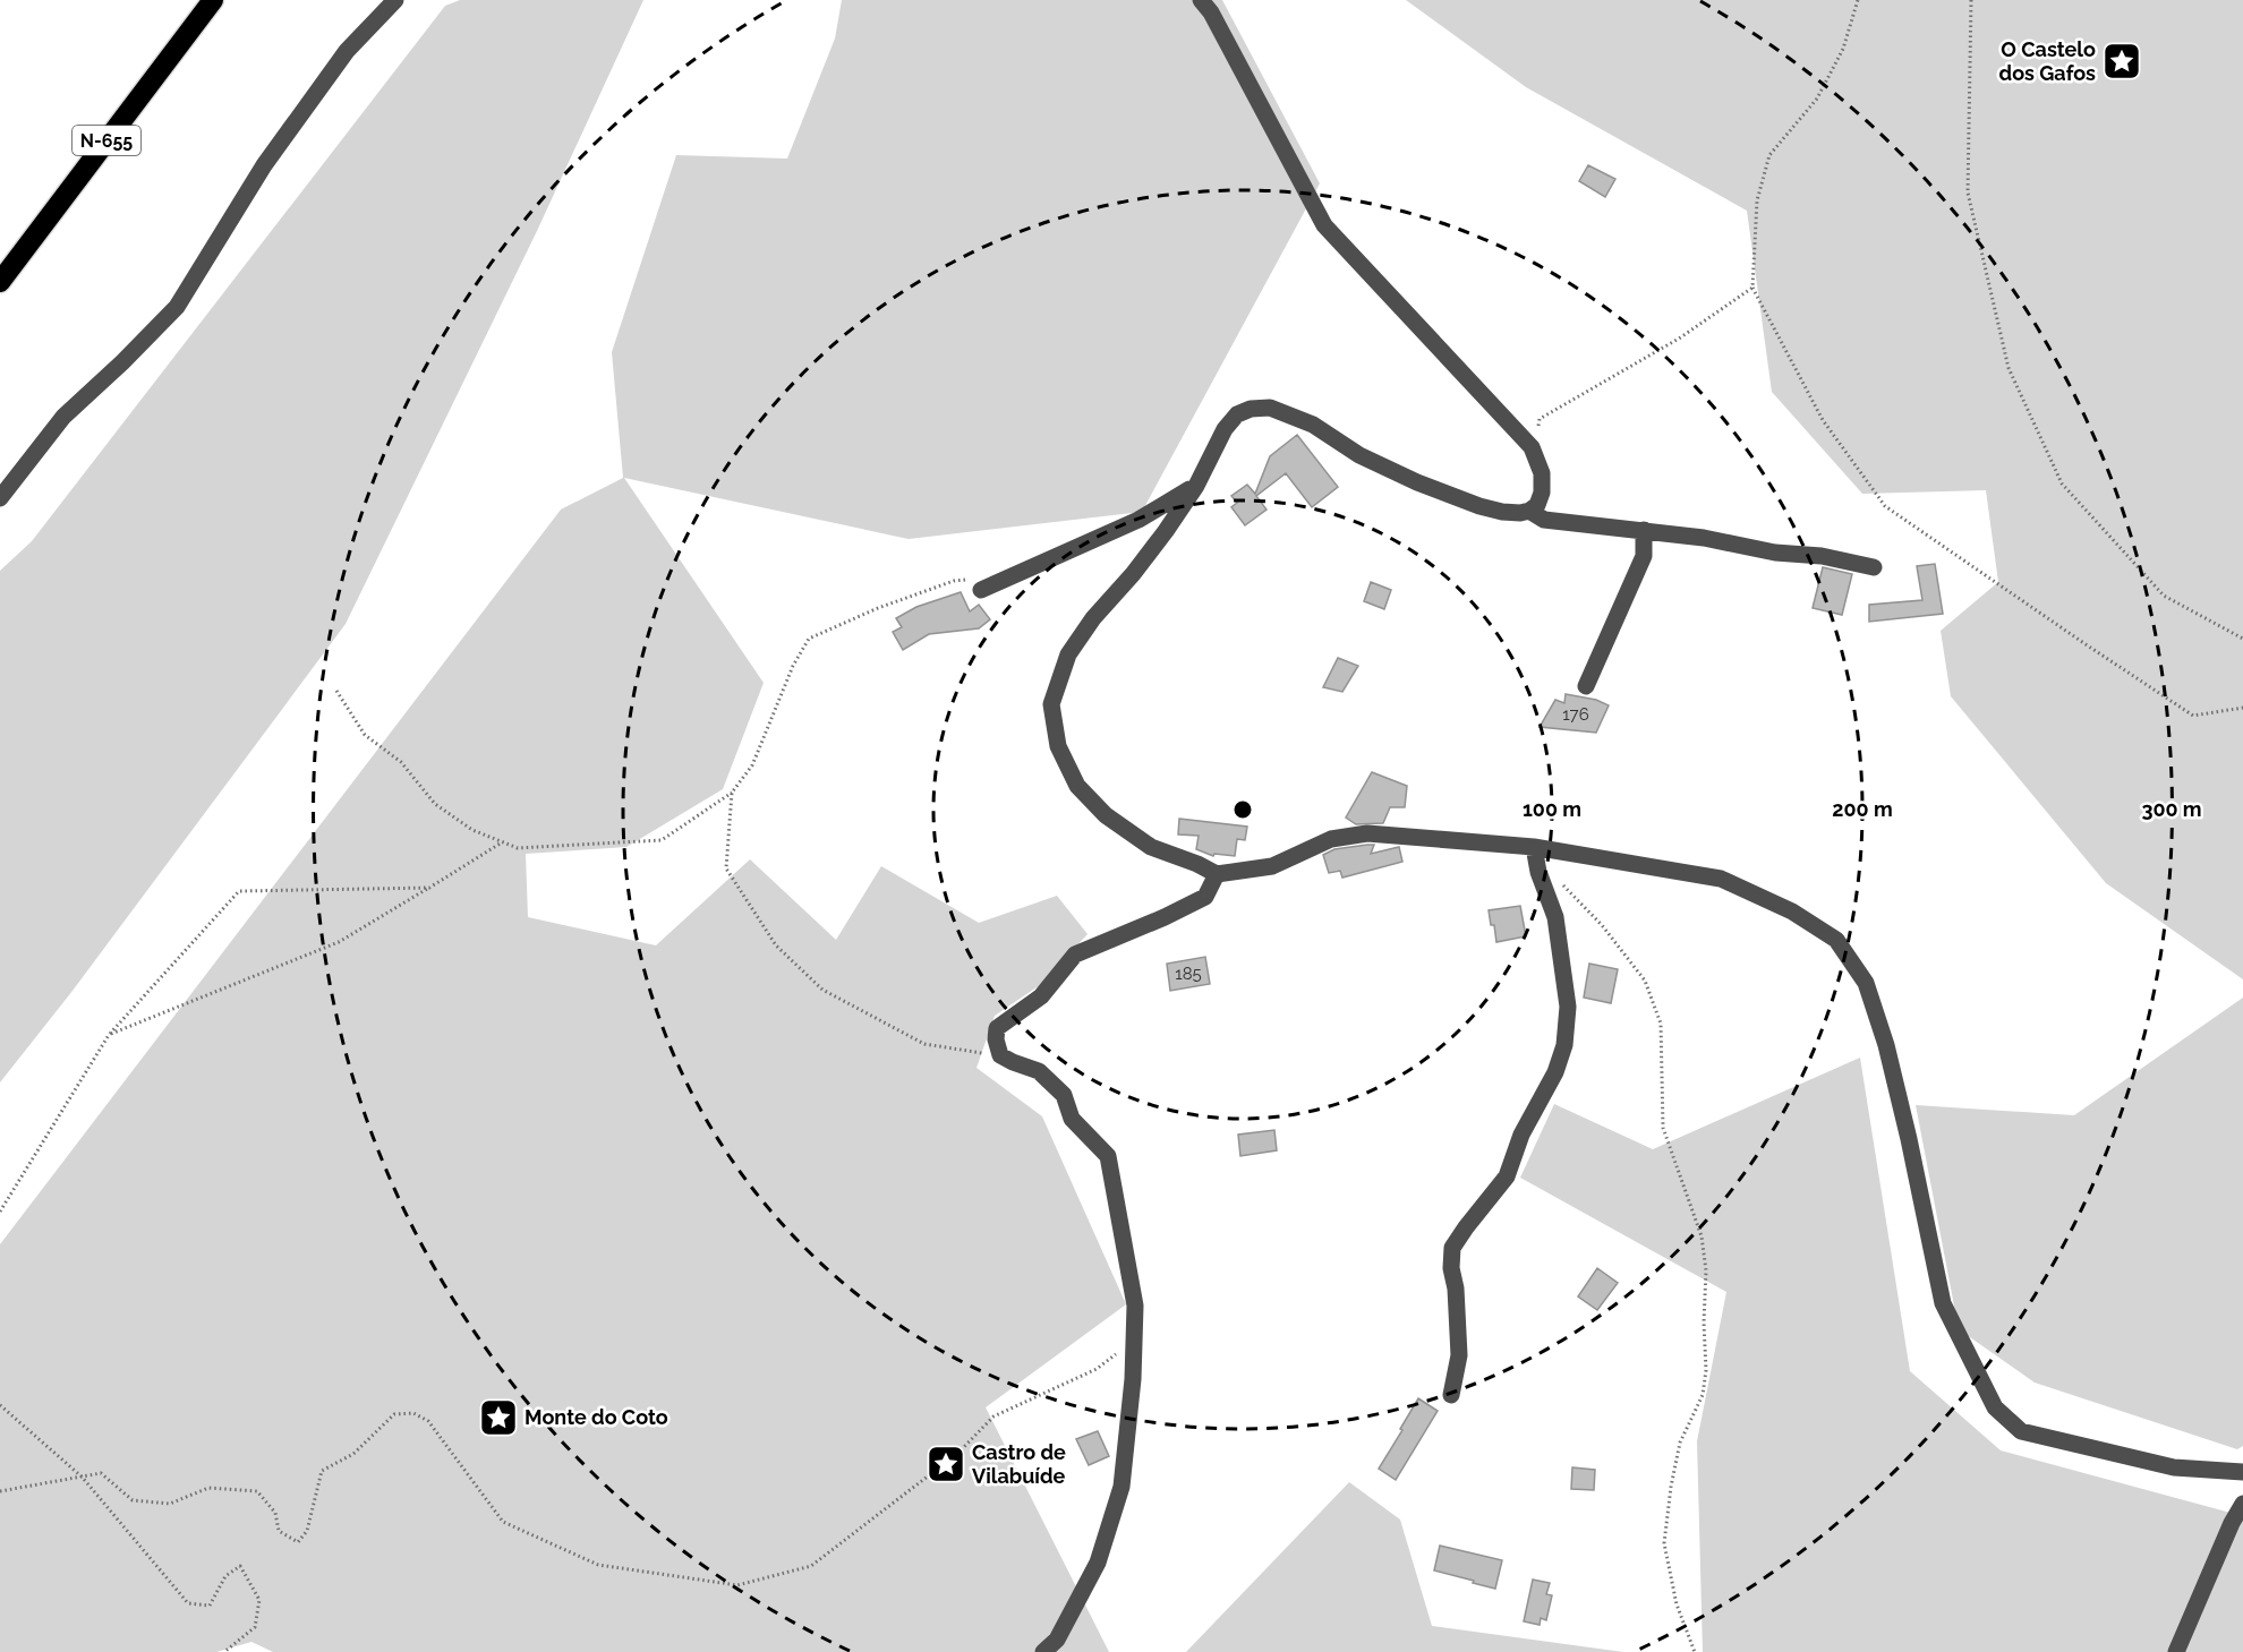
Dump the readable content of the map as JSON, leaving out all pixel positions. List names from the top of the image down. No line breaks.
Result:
{"streets":{"highway":["N-655"]},"places":{"place":["O Castelo dos Gafos","Monte do Coto","Castro de Vilabuíde"]},"house_numbers":["176","185"],"rings":["100 m","200 m","300 m"]}
